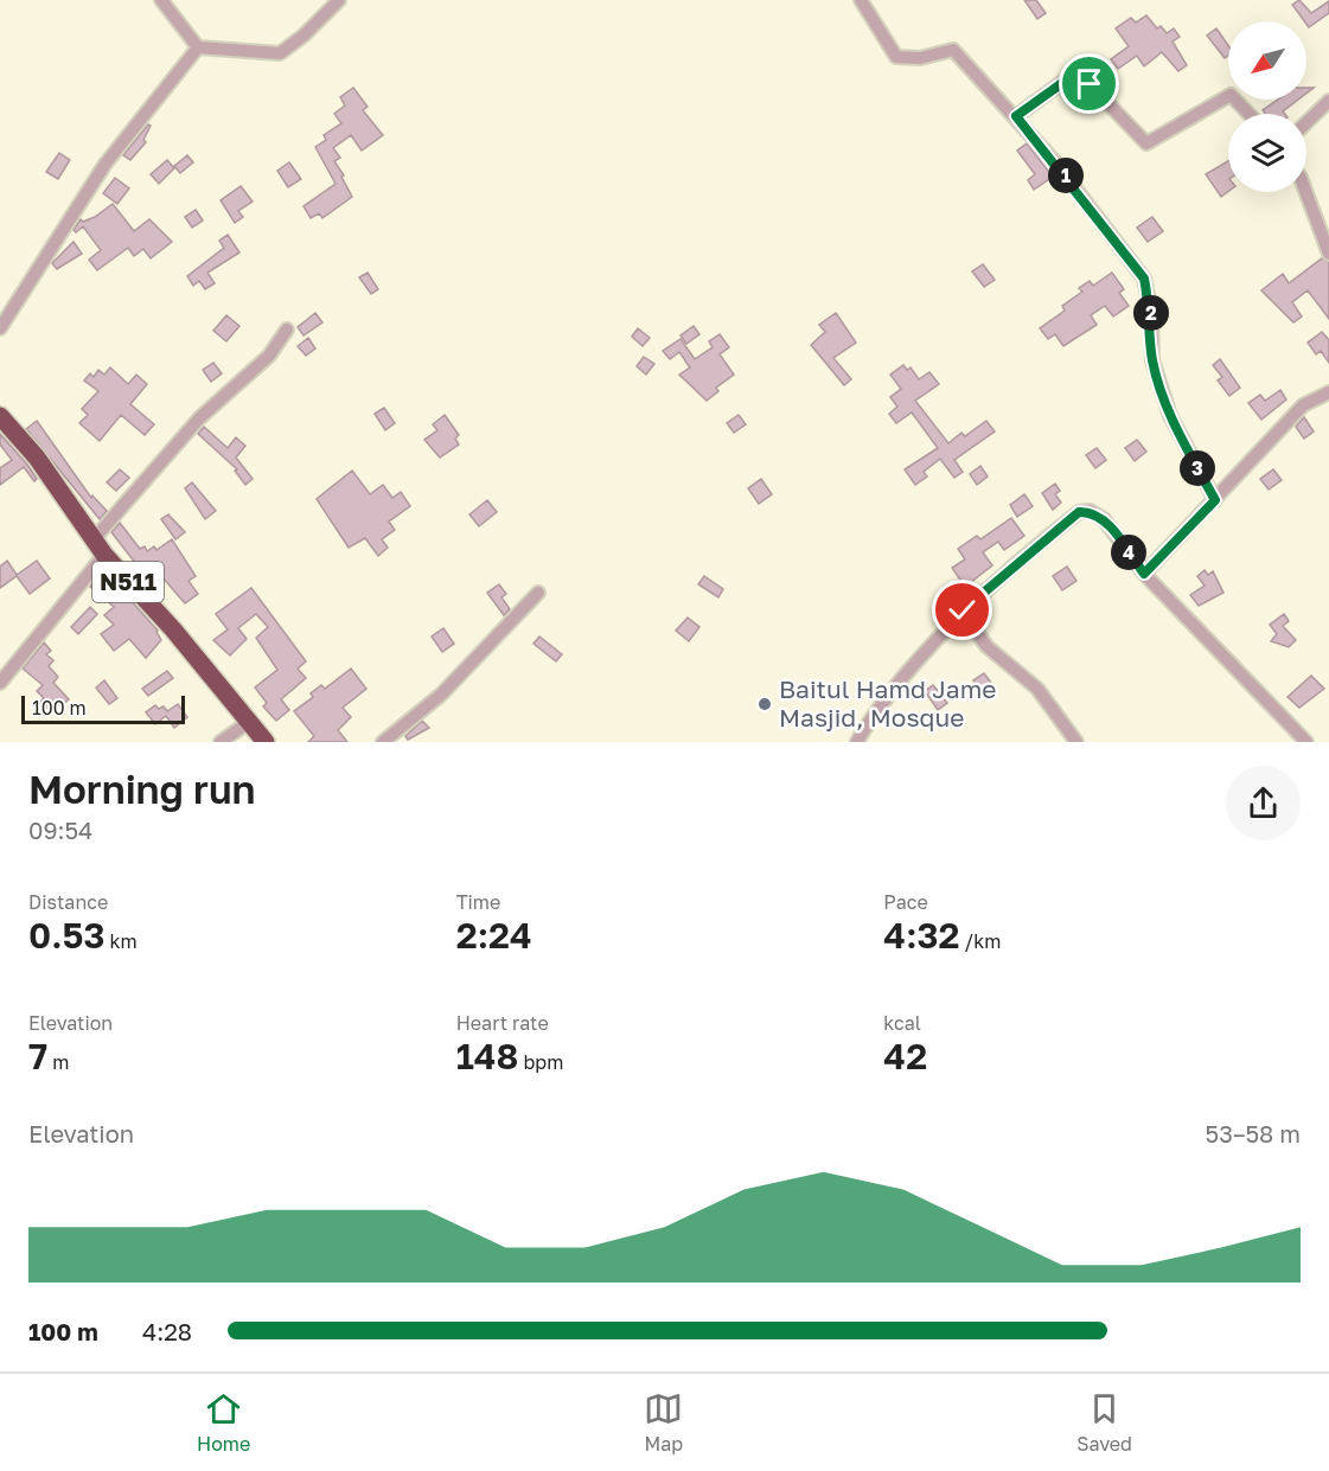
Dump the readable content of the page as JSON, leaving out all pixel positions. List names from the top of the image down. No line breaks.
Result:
{"streets":{"highway":["N511"]},"places":["Baitul Hamd Jame Masjid, Mosque"],"scale_bar":"100 m","north":"bottom left","page":{"pins":["1","2","3","4"],"scale":"100 m","heading":["Morning run","09:54"],"stats":[["Distance","0.53 km"],["Time","2:24"],["Pace","4:32 /km"],["Elevation","7 m"],["Heart rate","148 bpm"],["kcal","42"]],"chart":["Elevation","53–58 m"],"list":[{"name":"100 m","note":"4:28"}],"tabs":["Home","Map","Saved"]}}
